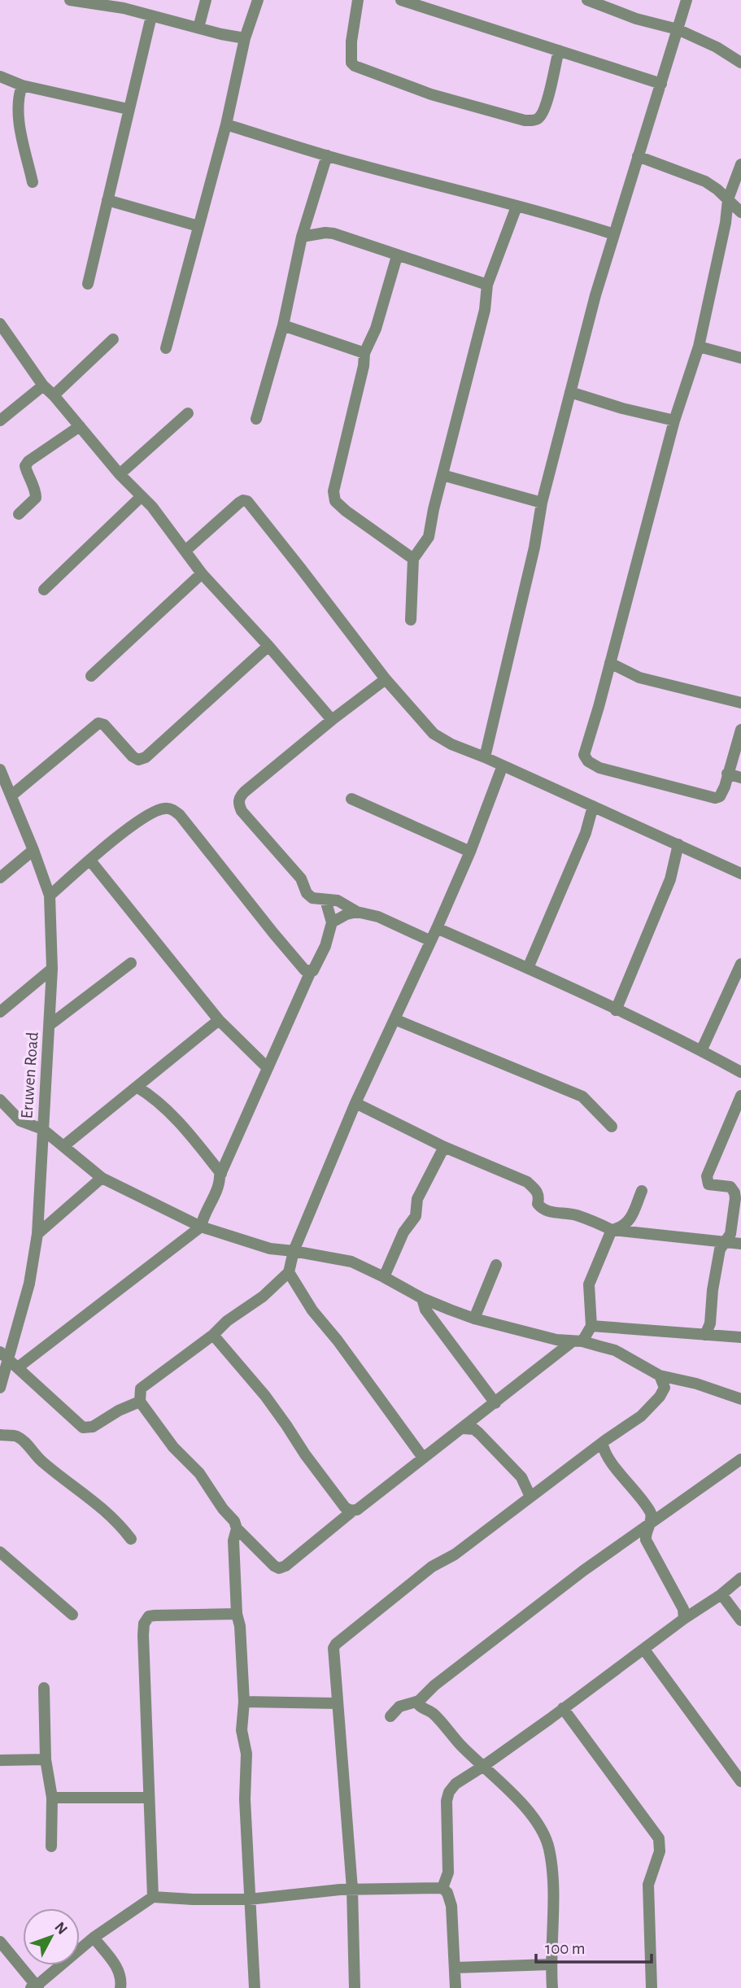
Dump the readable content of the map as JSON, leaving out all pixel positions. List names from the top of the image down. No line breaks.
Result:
{"streets":{"street":["Eruwen Road"]},"scale_bar":"100 m","north":"top right"}
